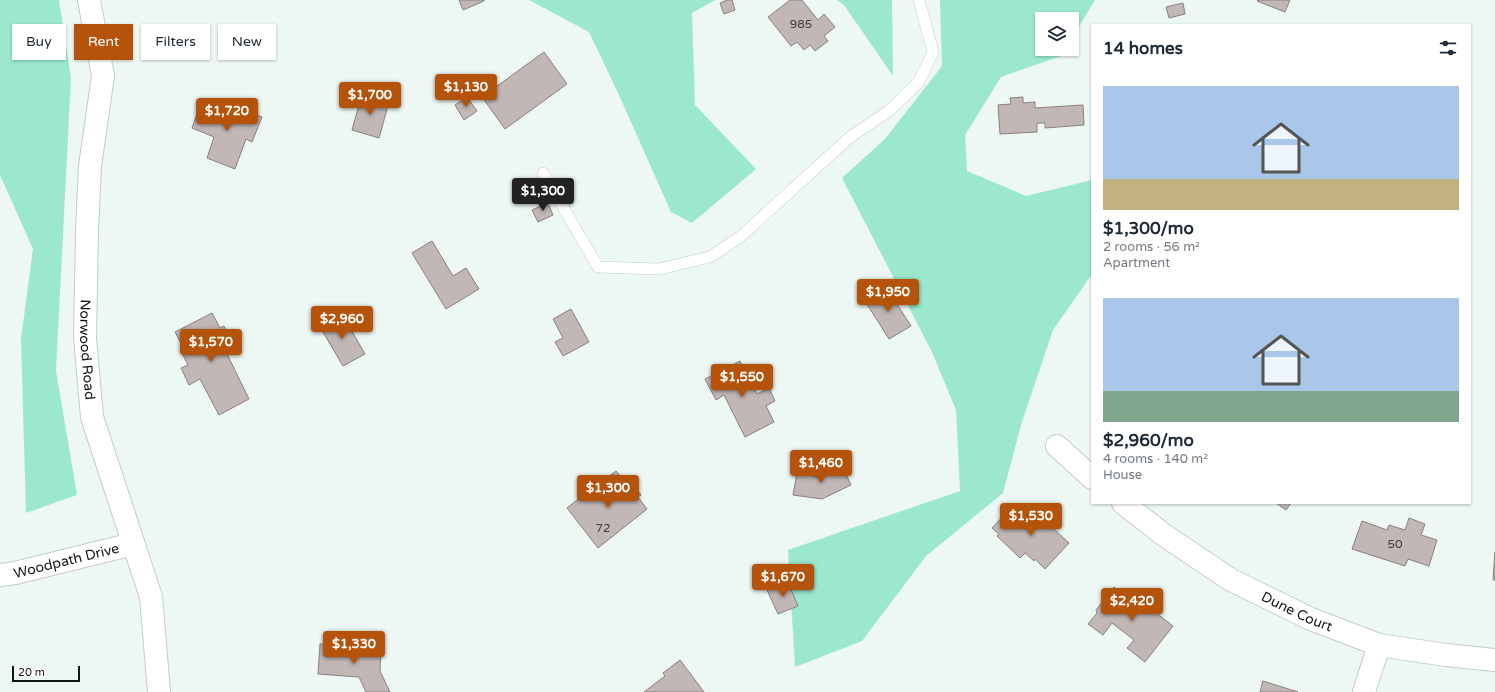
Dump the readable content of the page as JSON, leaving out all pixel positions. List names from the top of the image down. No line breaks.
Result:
{"streets":{"street":["Norwood Road","Woodpath Drive","Dune Court"]},"crossings":[["Norwood Road","Woodpath Drive"]],"house_numbers":["985","72","50"],"scale_bar":"20 m","page":{"chip":["Buy","Rent","Filters","New"],"heading":"14 homes","list":[{"name":"$1,300/mo","note":"2 rooms · 56 m² · Apartment"},{"name":"$2,960/mo","note":"4 rooms · 140 m² · House"}],"price":["$1,130","$1,700","$1,720","$1,300","$1,950","$2,960","$1,570","$1,550","$1,460","$1,300","$1,530","$1,670","$2,420","$1,330"],"scale":"20 m"}}
